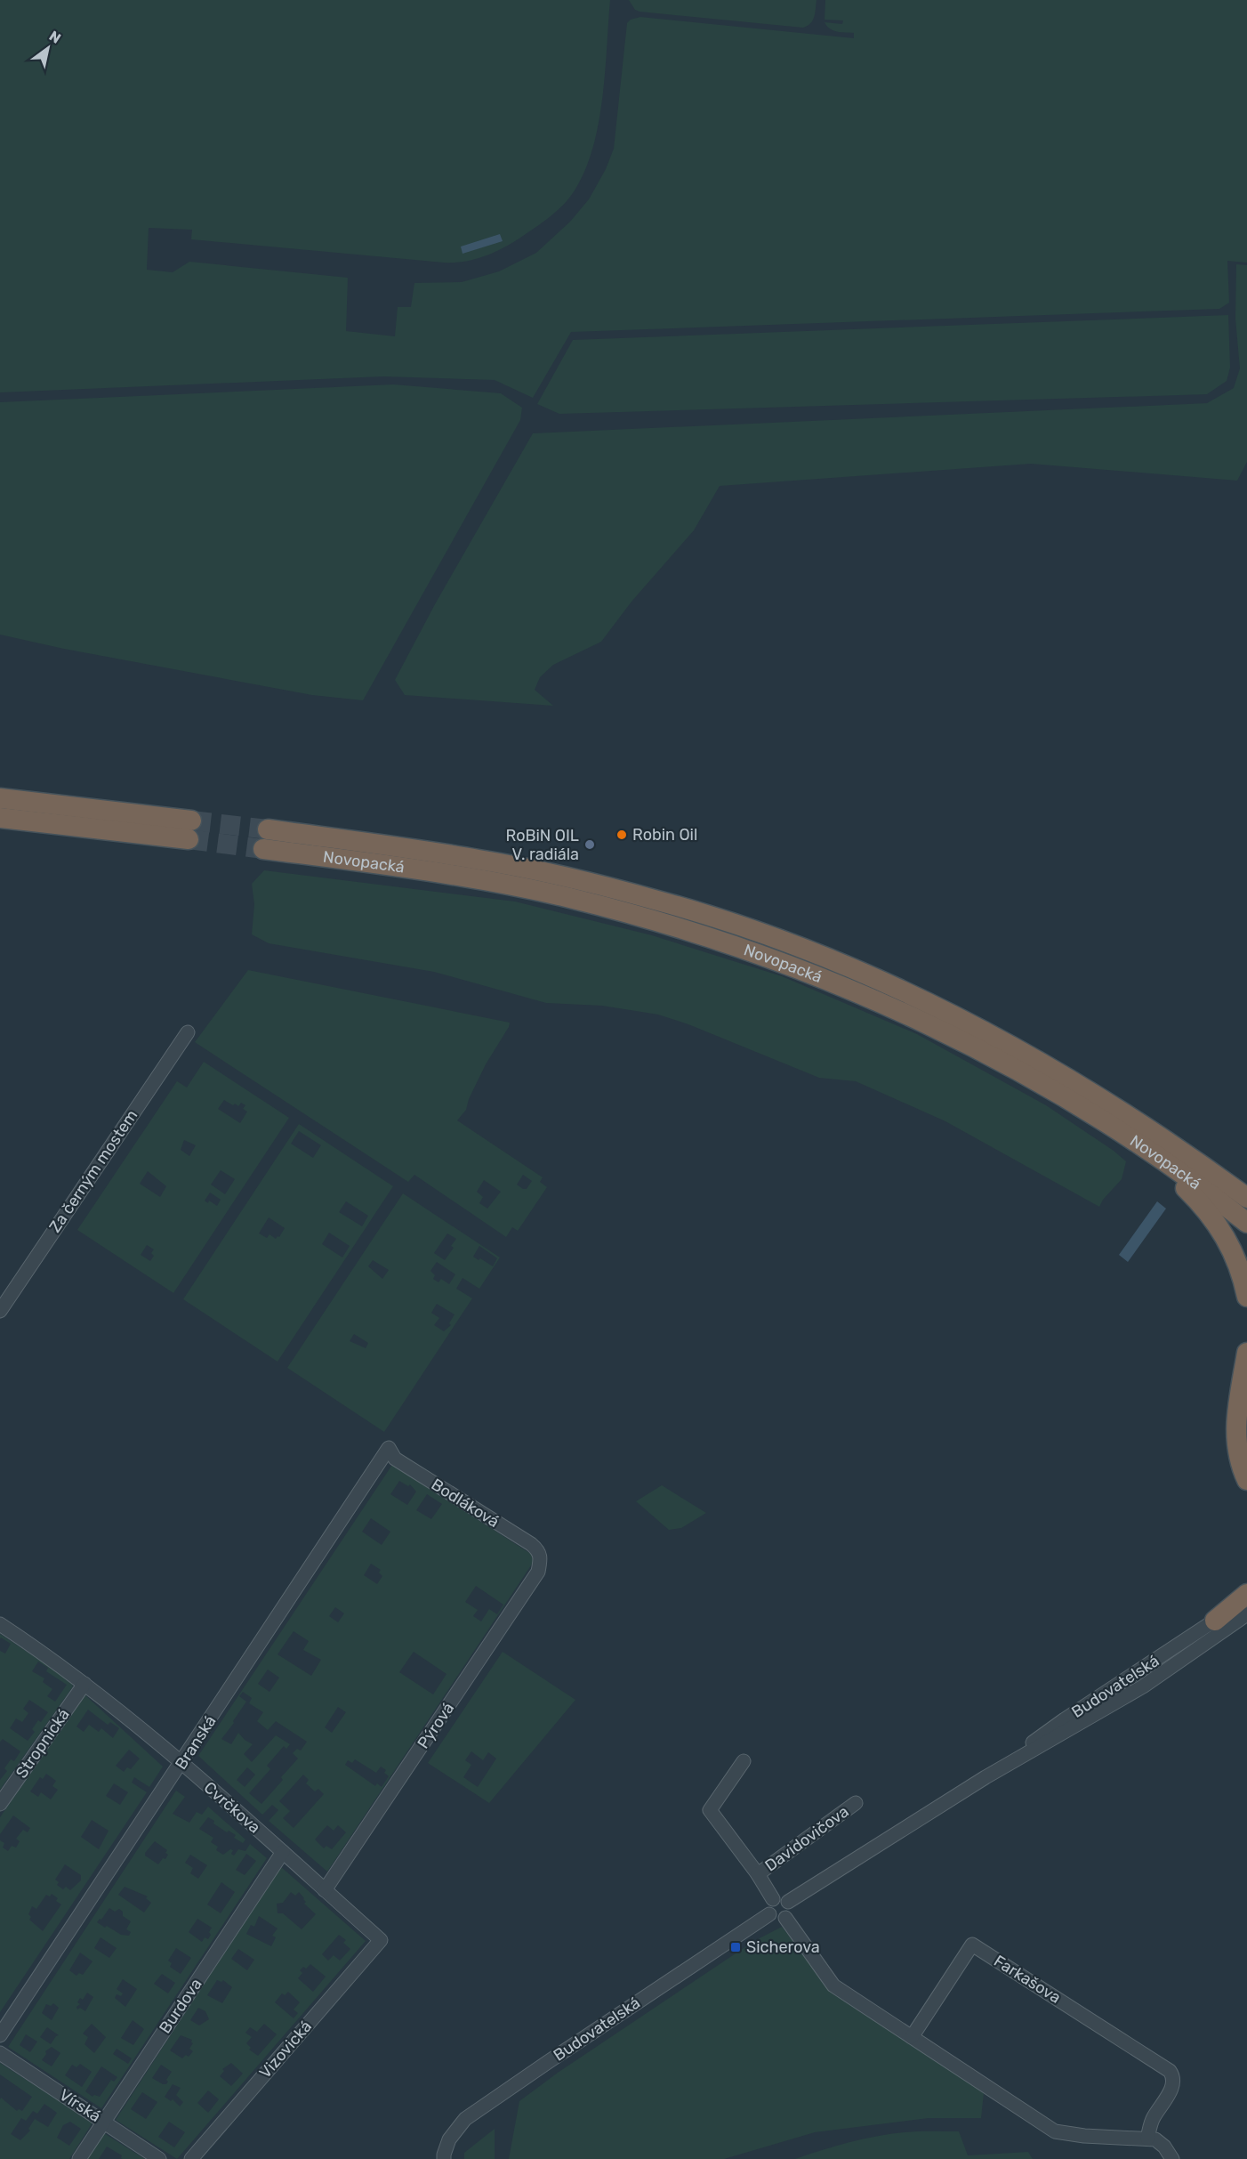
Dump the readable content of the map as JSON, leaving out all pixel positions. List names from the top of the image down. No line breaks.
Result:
{"streets":{"highway":["Novopacká"],"street":["Za černým mostem","Bodláková","Budovatelská","Pýrová","Branská","Stropnická","Cvrčkova","Davidovičova","Farkašova","Burdova","Vizovická","Vírská"]},"crossings":[["Bodláková","Pýrová"],["Bodláková","Branská"],["Budovatelská","Davidovičova"],["Pýrová","Cvrčkova"],["Branská","Cvrčkova"],["Stropnická","Cvrčkova"],["Cvrčkova","Burdova"],["Cvrčkova","Vizovická"],["Burdova","Vírská"]],"places":{"other":["Robin Oil","RoBiN OIL V. radiála"],"transit":["Sicherova"]},"north":"top right"}
